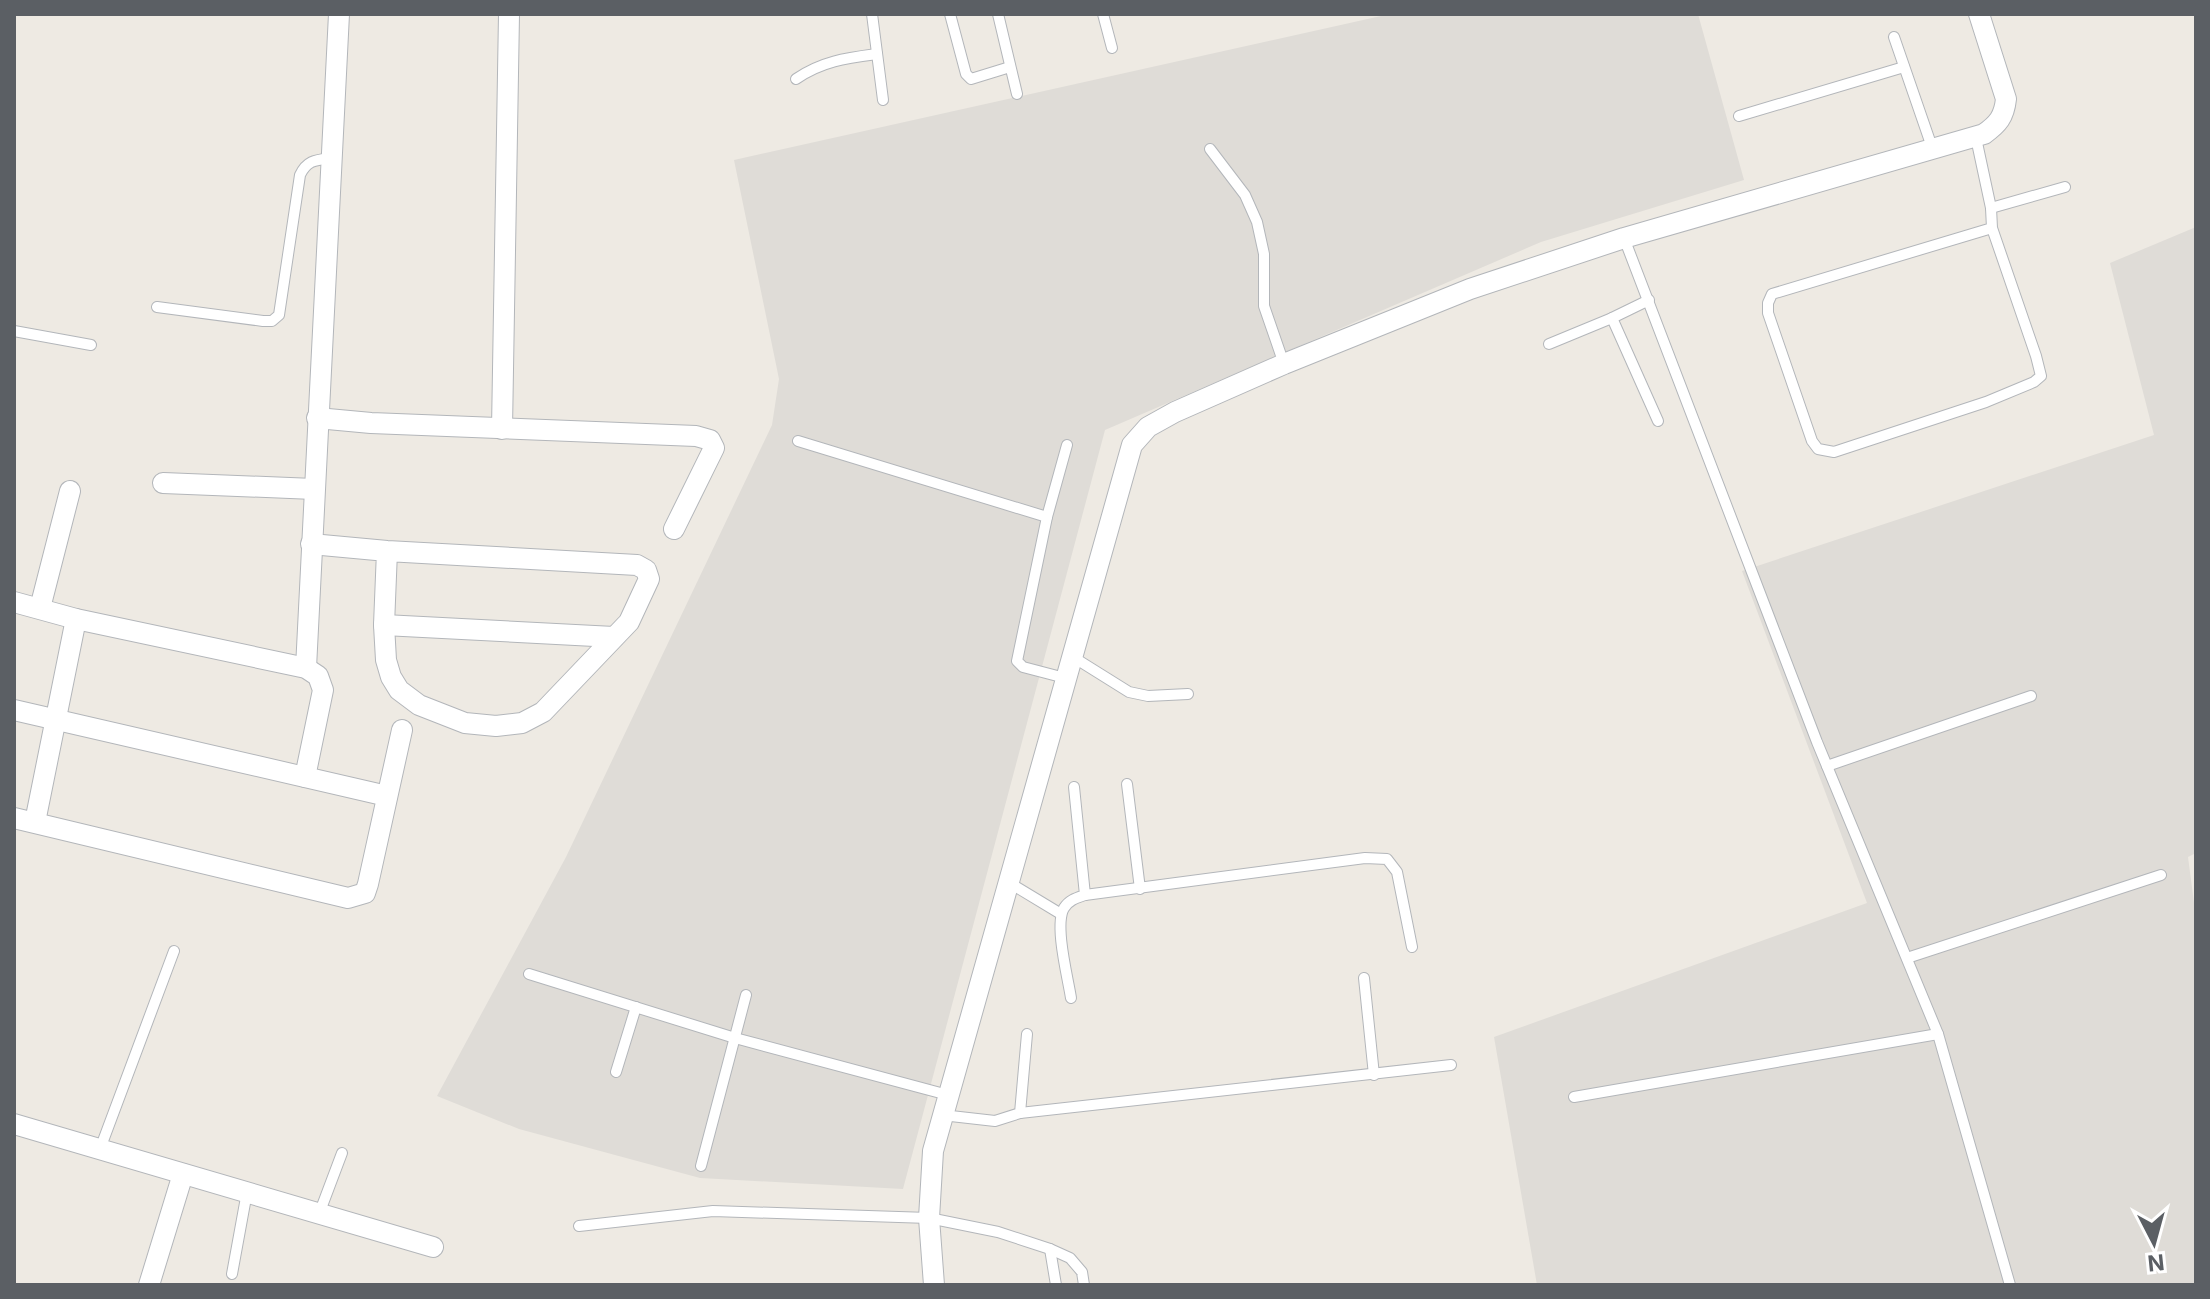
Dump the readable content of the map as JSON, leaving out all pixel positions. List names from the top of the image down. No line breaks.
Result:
{"north":"bottom"}
